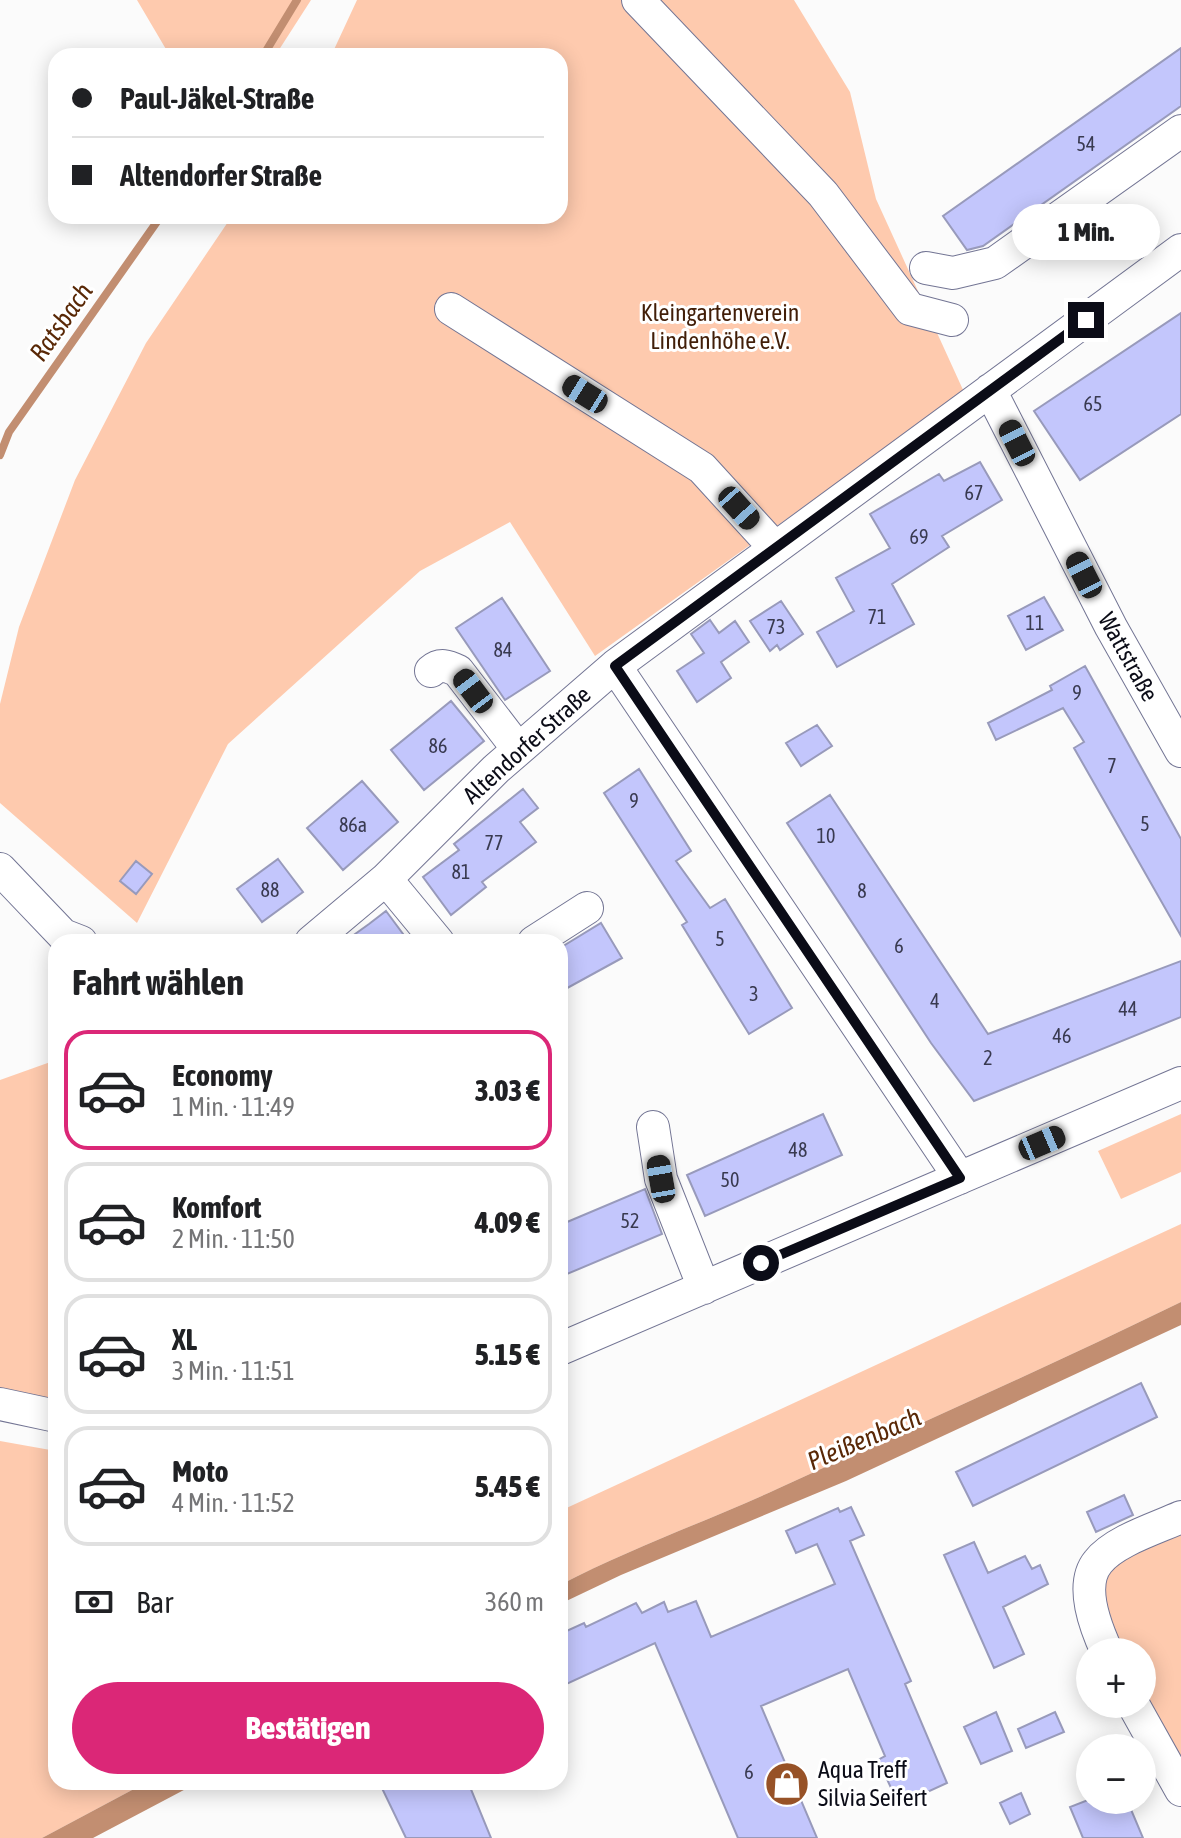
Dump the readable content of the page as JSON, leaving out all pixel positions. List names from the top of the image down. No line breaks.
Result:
{"streets":{"street":["Wattstraße","Altendorfer Straße"]},"crossings":[["Wattstraße","Altendorfer Straße"]],"water":["Ratsbach","Pleißenbach"],"parks":["Kleingartenverein Lindenhöhe e.V."],"places":{"shop":["Aqua Treff Silvia Seifert"]},"house_numbers":["54","65","67","69","71","11","73","84","9","86","7","9","5","86a","10","77","81","88","8","5","6","3","4","44","46","2","48","50","52","6"],"page":{"banner":["Paul-Jäkel-Straße","Altendorfer Straße"],"bubble":"1 Min.","heading":"Fahrt wählen","list":[{"name":"Economy","note":"1 Min. · 11:49","value":"3.03 €"},{"name":"Komfort","note":"2 Min. · 11:50","value":"4.09 €"},{"name":"XL","note":"3 Min. · 11:51","value":"5.15 €"},{"name":"Moto","note":"4 Min. · 11:52","value":"5.45 €"}],"pay":["Bar","360 m"],"map_buttons":["+","−"],"buttons":"Bestätigen"}}
